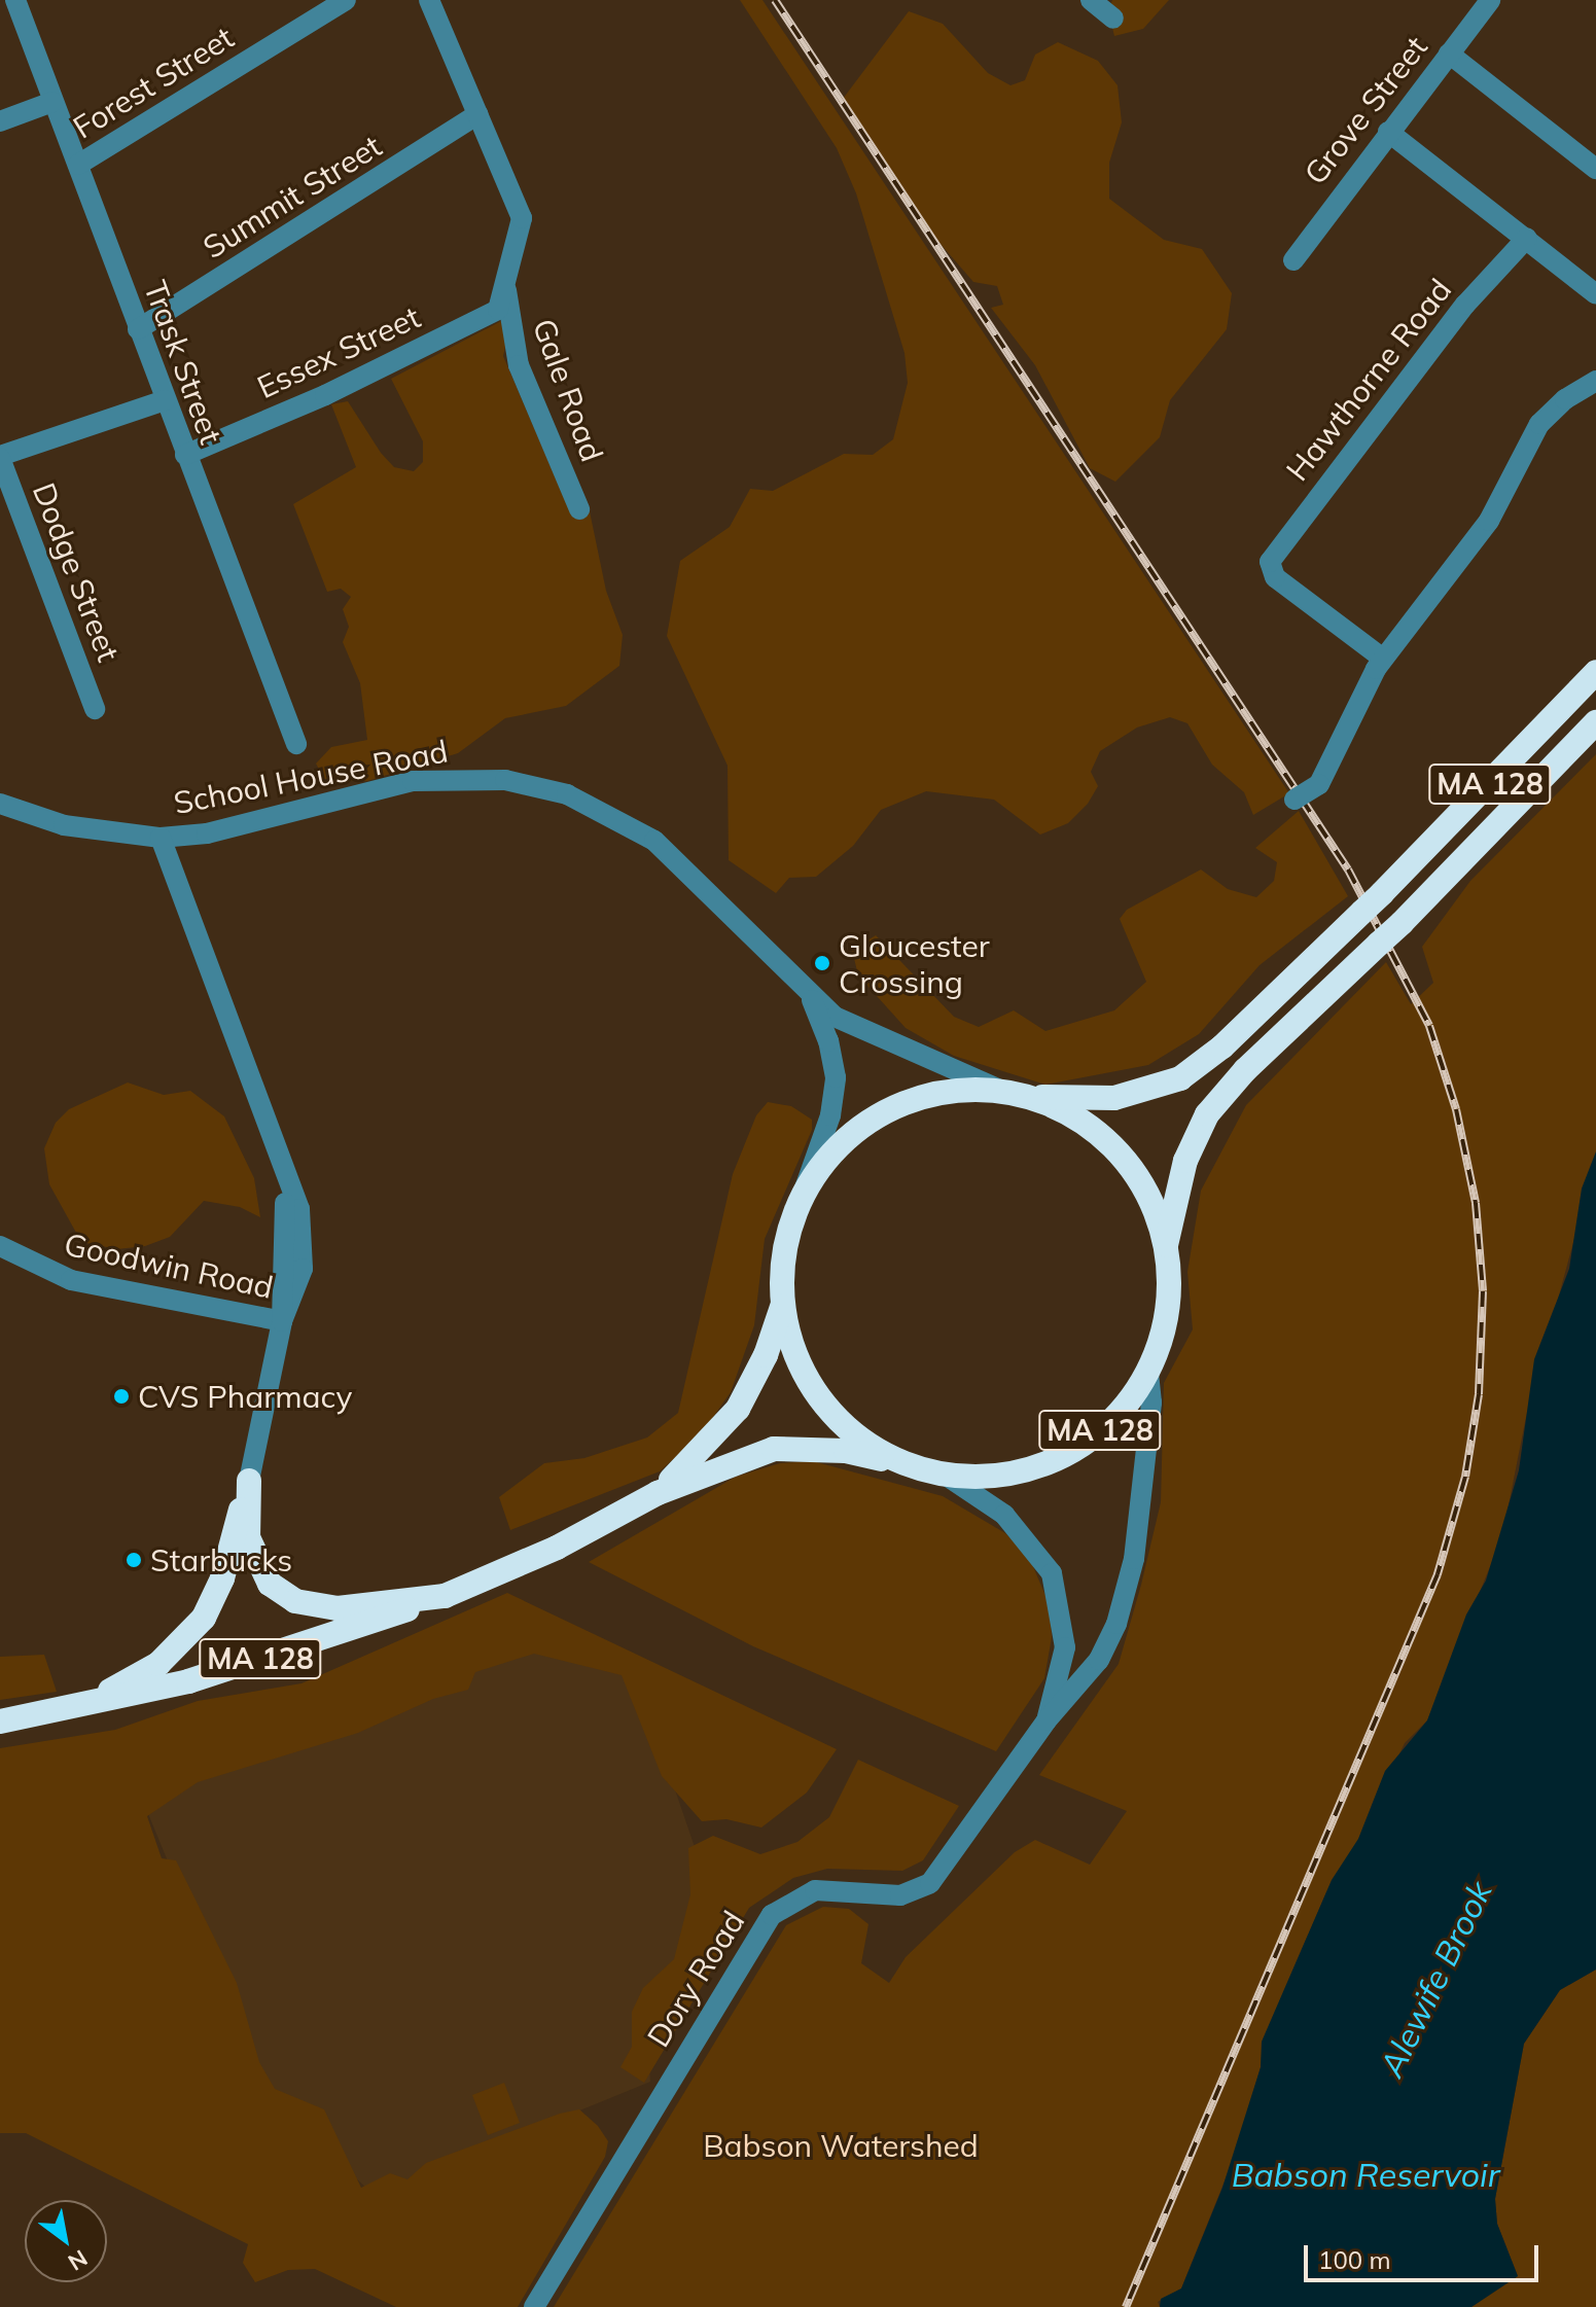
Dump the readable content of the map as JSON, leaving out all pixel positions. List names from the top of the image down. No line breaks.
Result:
{"streets":{"highway":["MA 128"],"street":["Forest Street","Grove Street","Summit Street","Essex Street","Trask Street","Hawthorne Road","Gale Road","Dodge Street","School House Road","Goodwin Road","Dory Road"]},"crossings":[["Forest Street","Trask Street"],["Summit Street","Trask Street"],["Essex Street","Trask Street"],["Essex Street","Gale Road"],["School House Road","MA 128"],["MA 128","Dory Road"]],"water":["Alewife Brook","Babson Reservoir"],"parks":["Babson Watershed"],"places":["Gloucester Crossing","CVS Pharmacy","Starbucks"],"scale_bar":"100 m","north":"bottom right"}
